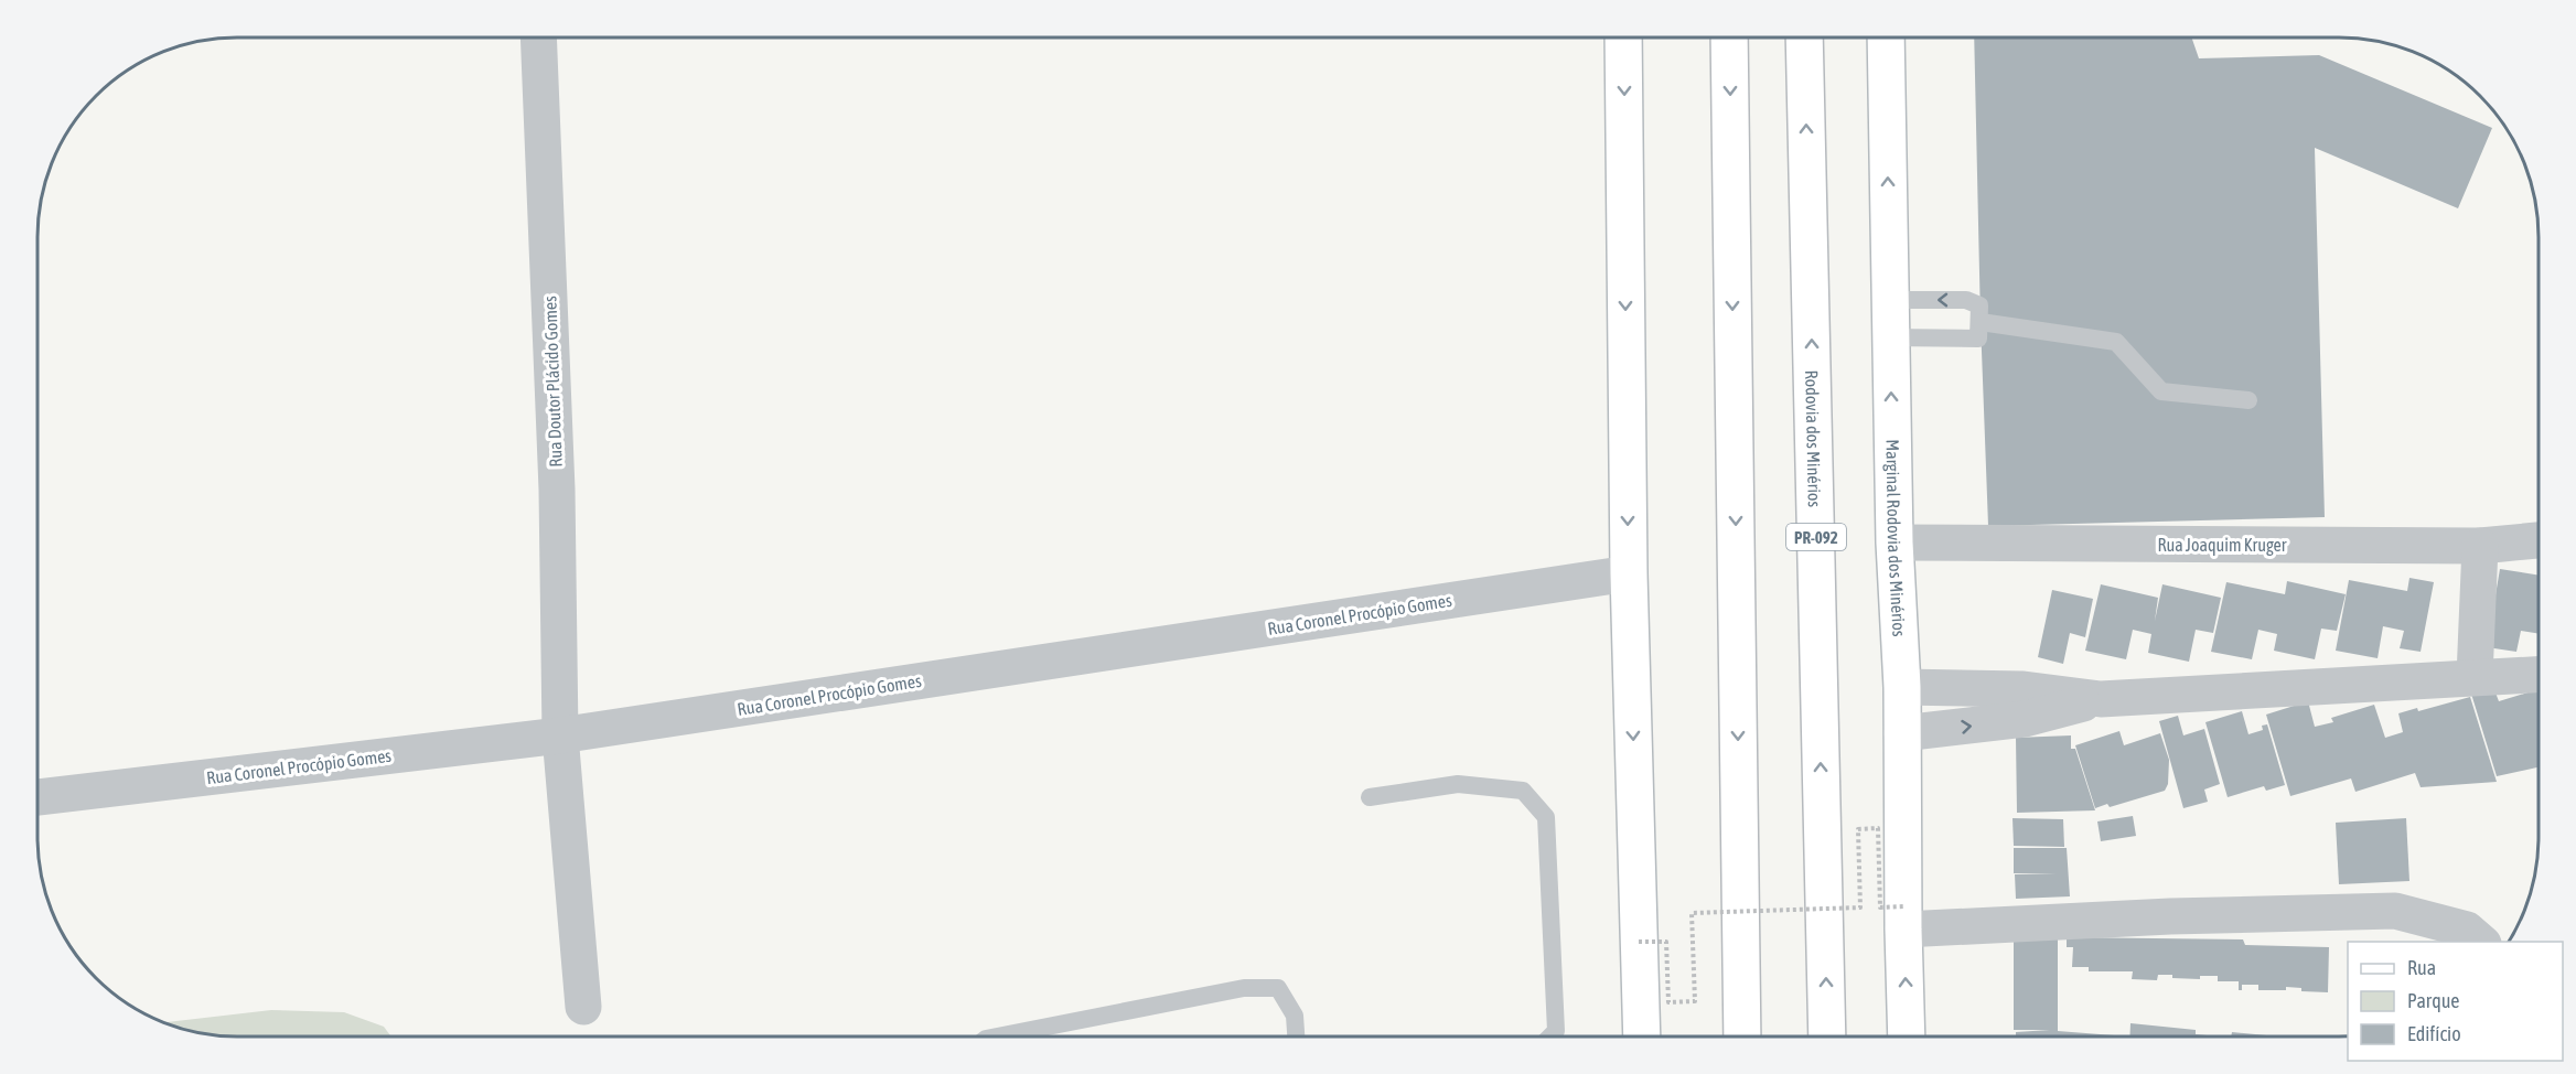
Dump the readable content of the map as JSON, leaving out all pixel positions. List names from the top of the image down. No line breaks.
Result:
{"streets":{"main road":["Rodovia dos Minérios","PR-092","Marginal Rodovia dos Minérios"],"street":["Rua Doutor Plácido Gomes","Rua Joaquim Kruger","Rua Coronel Procópio Gomes"]},"crossings":[["Rua Doutor Plácido Gomes","Rua Coronel Procópio Gomes"],["Marginal Rodovia dos Minérios","Rua Joaquim Kruger"]],"legend":["Rua","Parque","Edifício"]}
